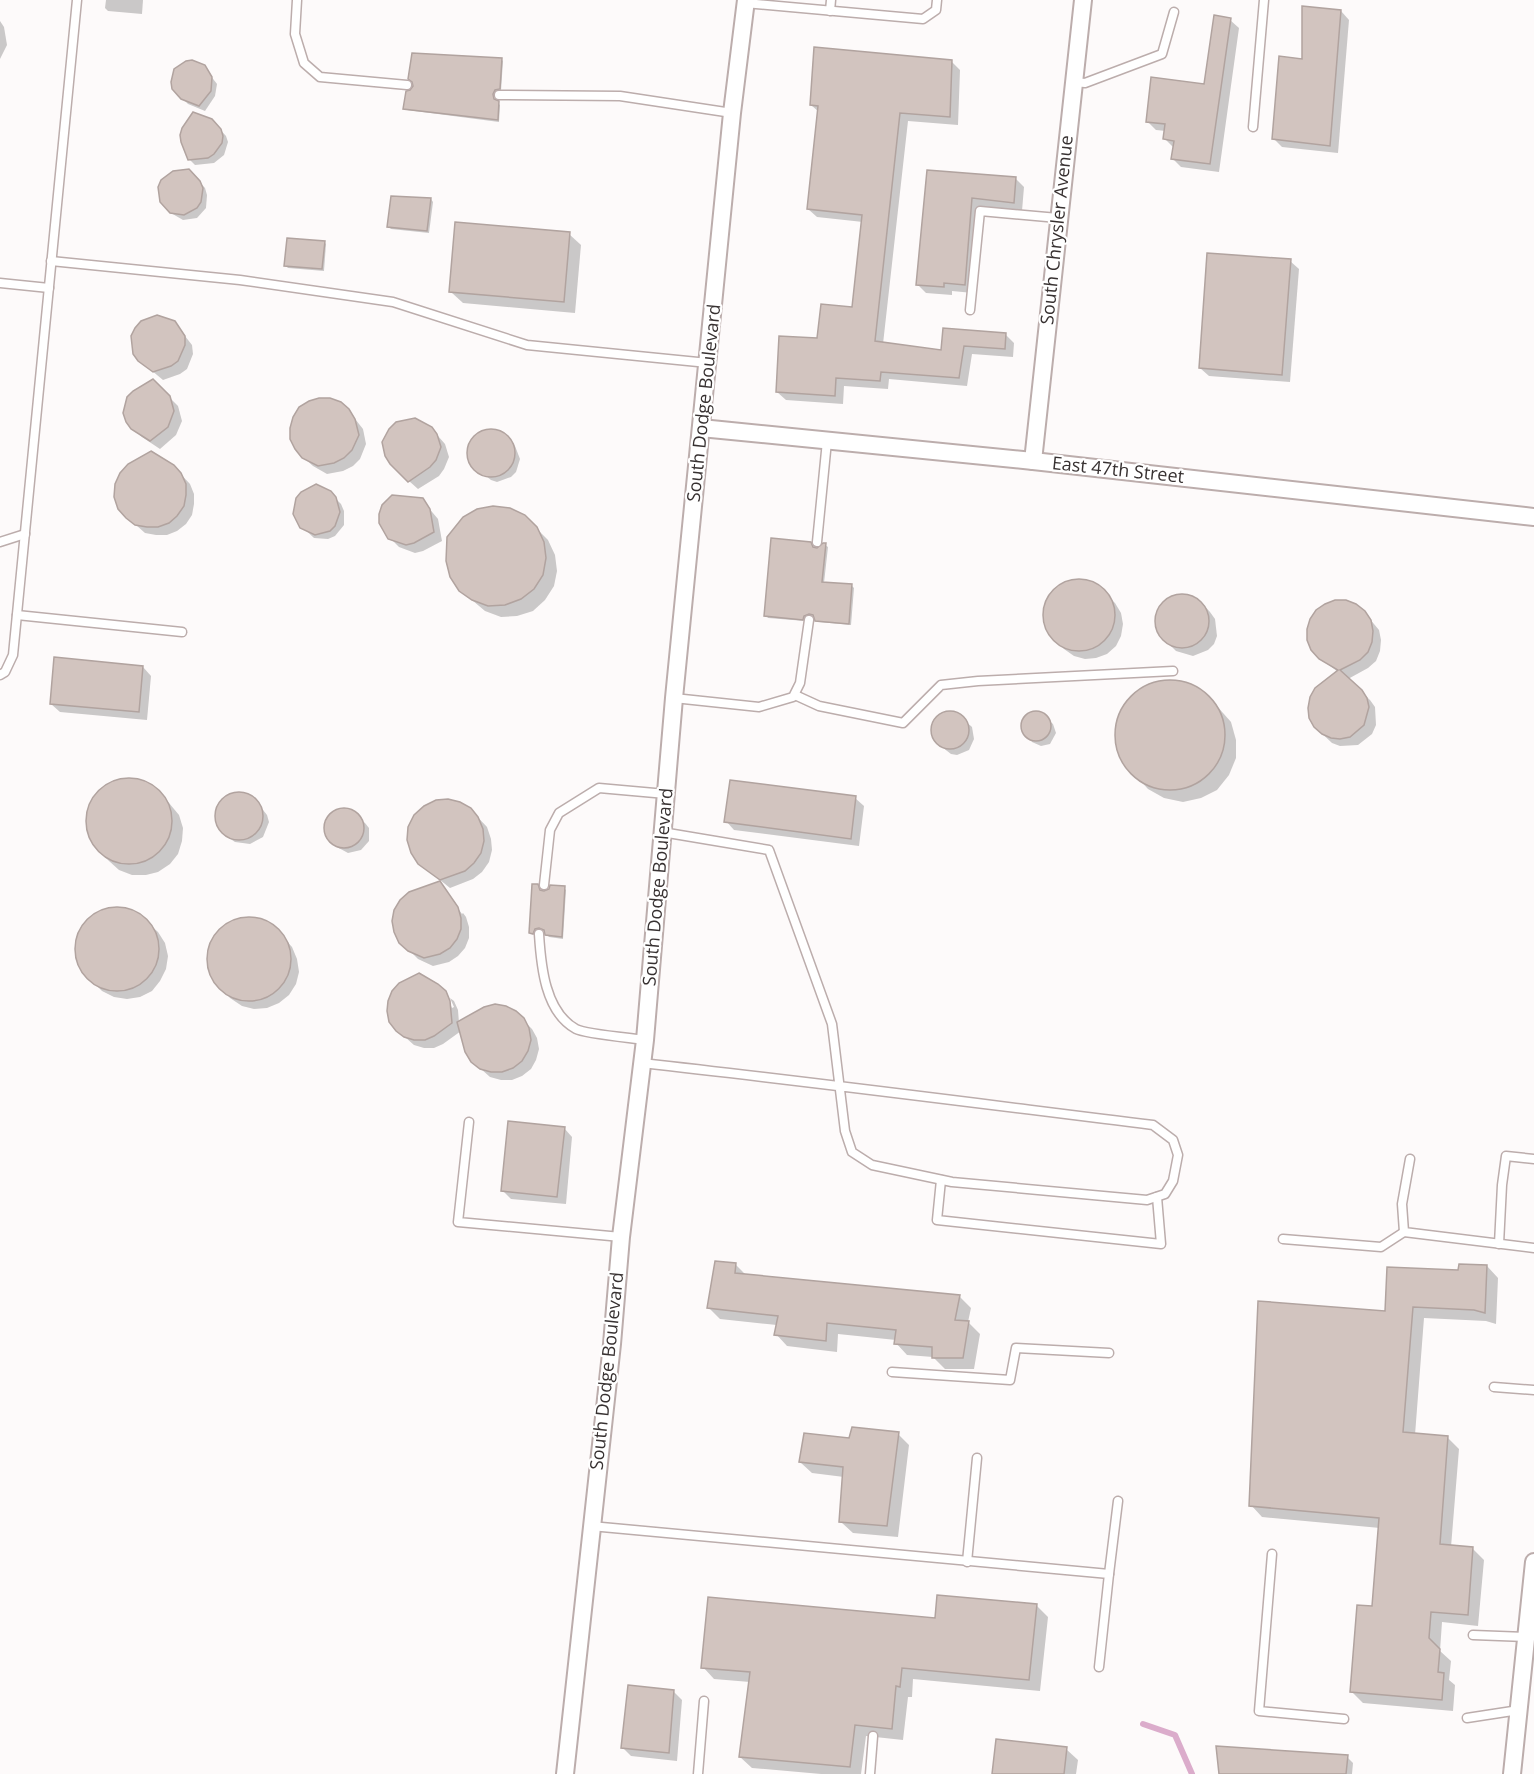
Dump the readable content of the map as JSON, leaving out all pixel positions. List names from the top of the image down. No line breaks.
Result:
{"streets":{"street":["South Chrysler Avenue","South Dodge Boulevard","East 47th Street"]},"crossings":[["South Chrysler Avenue","East 47th Street"],["South Dodge Boulevard","East 47th Street"]]}
